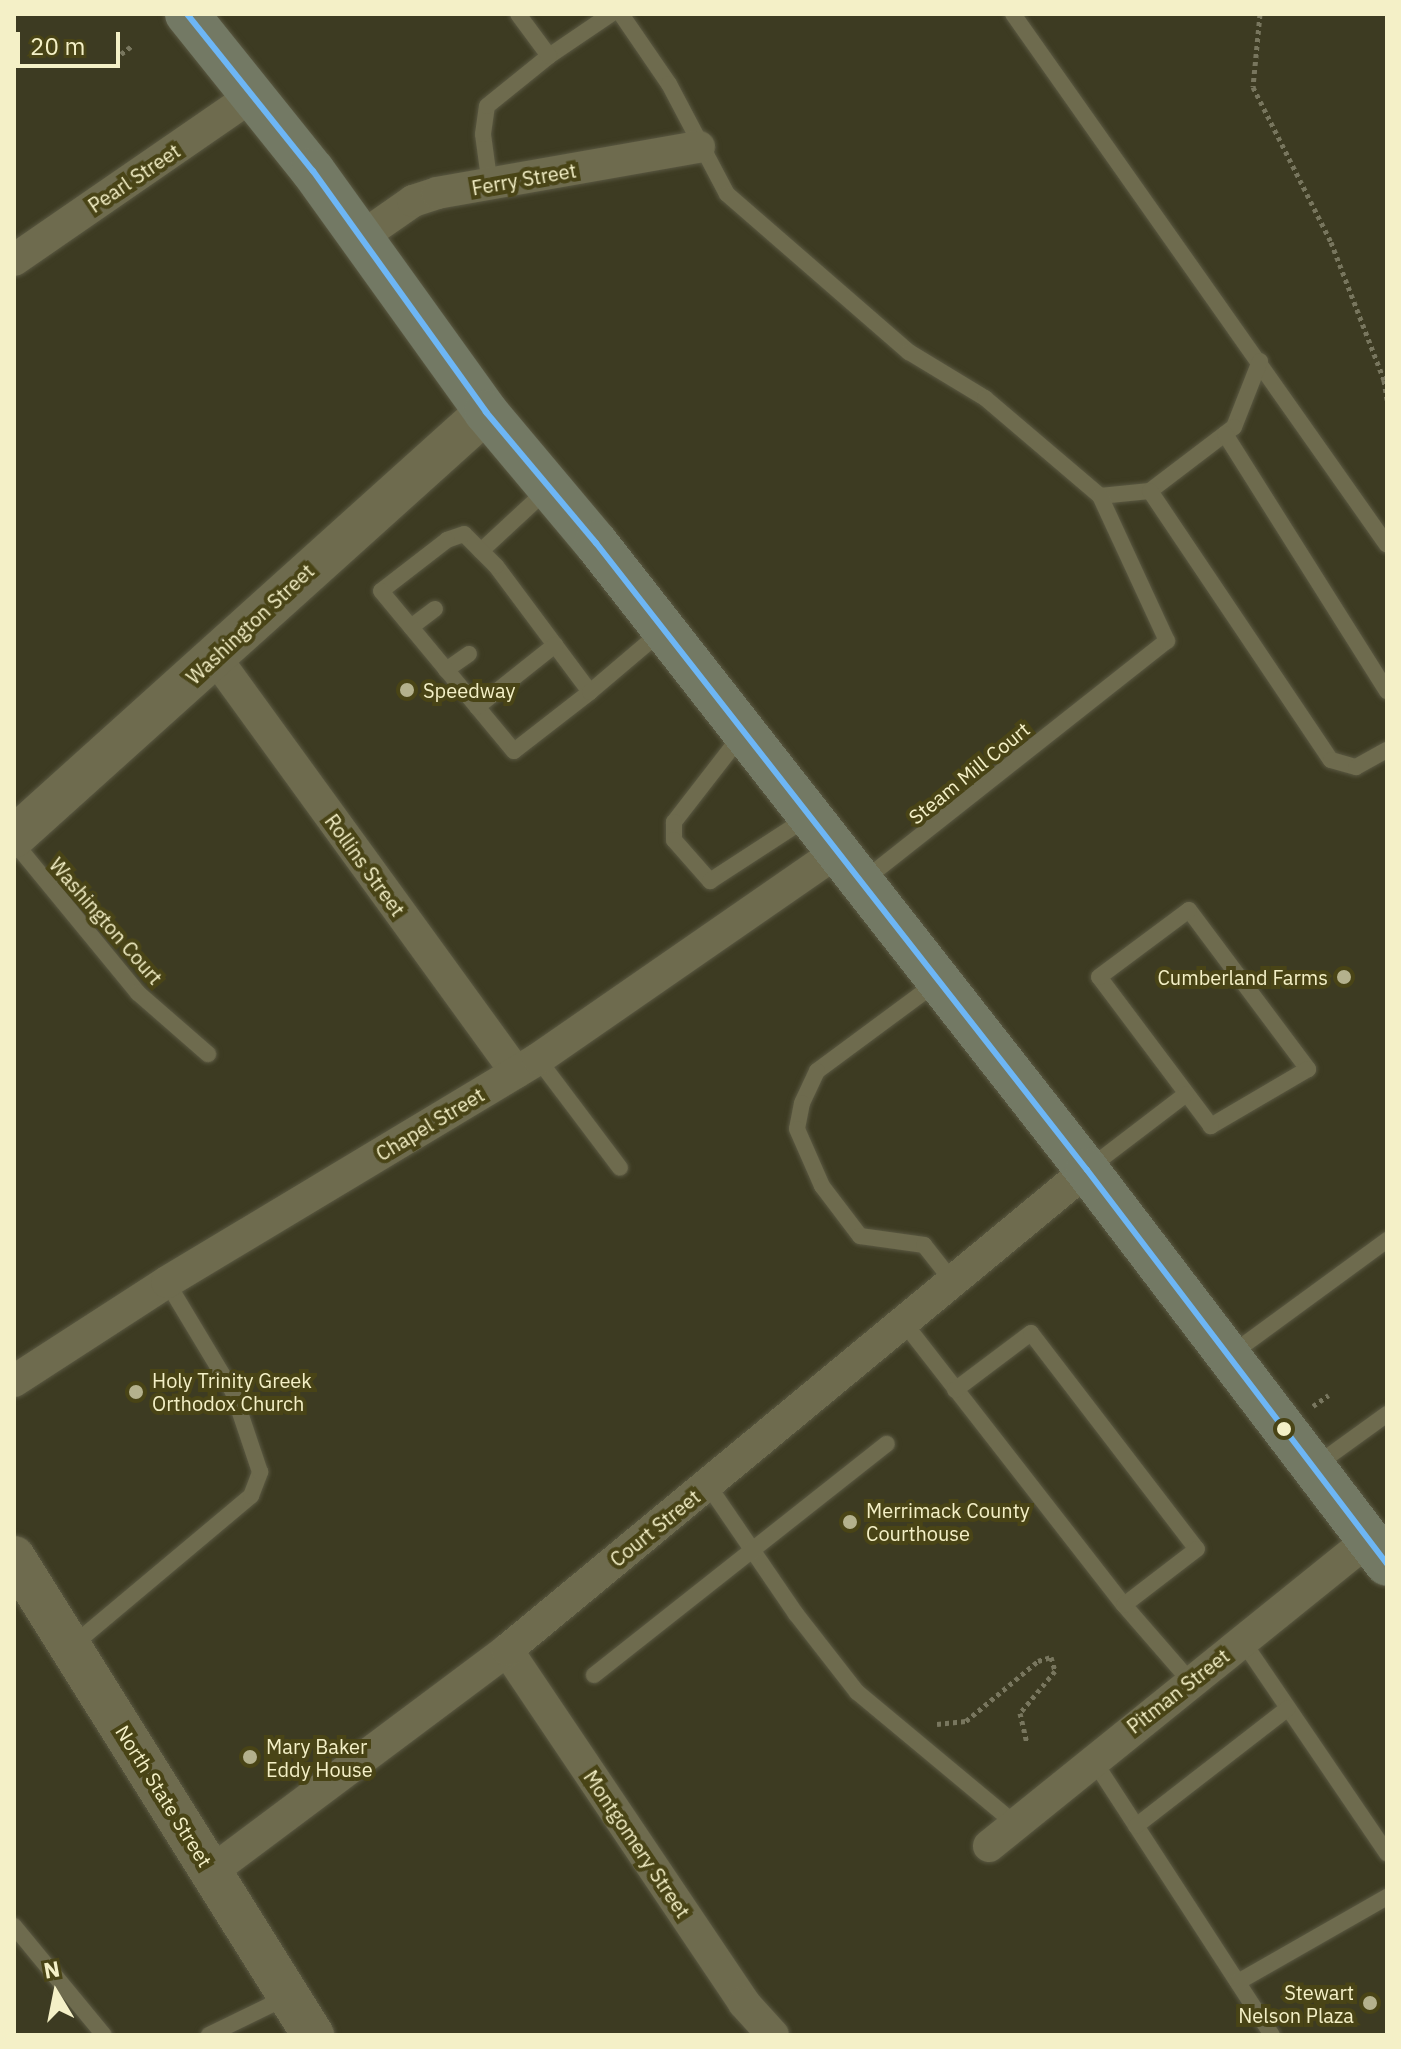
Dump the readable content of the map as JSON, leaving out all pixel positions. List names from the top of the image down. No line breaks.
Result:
{"streets":{"street":["Pearl Street","Ferry Street","Washington Street","Rollins Street","Chapel Street","Court Street","Pitman Street","North State Street","Montgomery Street"],"lane":["Steam Mill Court","Washington Court"]},"crossings":[["Washington Street","Rollins Street"],["Washington Street","Washington Court"],["Steam Mill Court","Chapel Street"],["Rollins Street","Chapel Street"],["Court Street","North State Street"],["Court Street","Montgomery Street"]],"places":["Speedway","Cumberland Farms","Holy Trinity Greek Orthodox Church","Merrimack County Courthouse","Mary Baker Eddy House","Stewart Nelson Plaza"],"scale_bar":"20 m","north":"top"}
